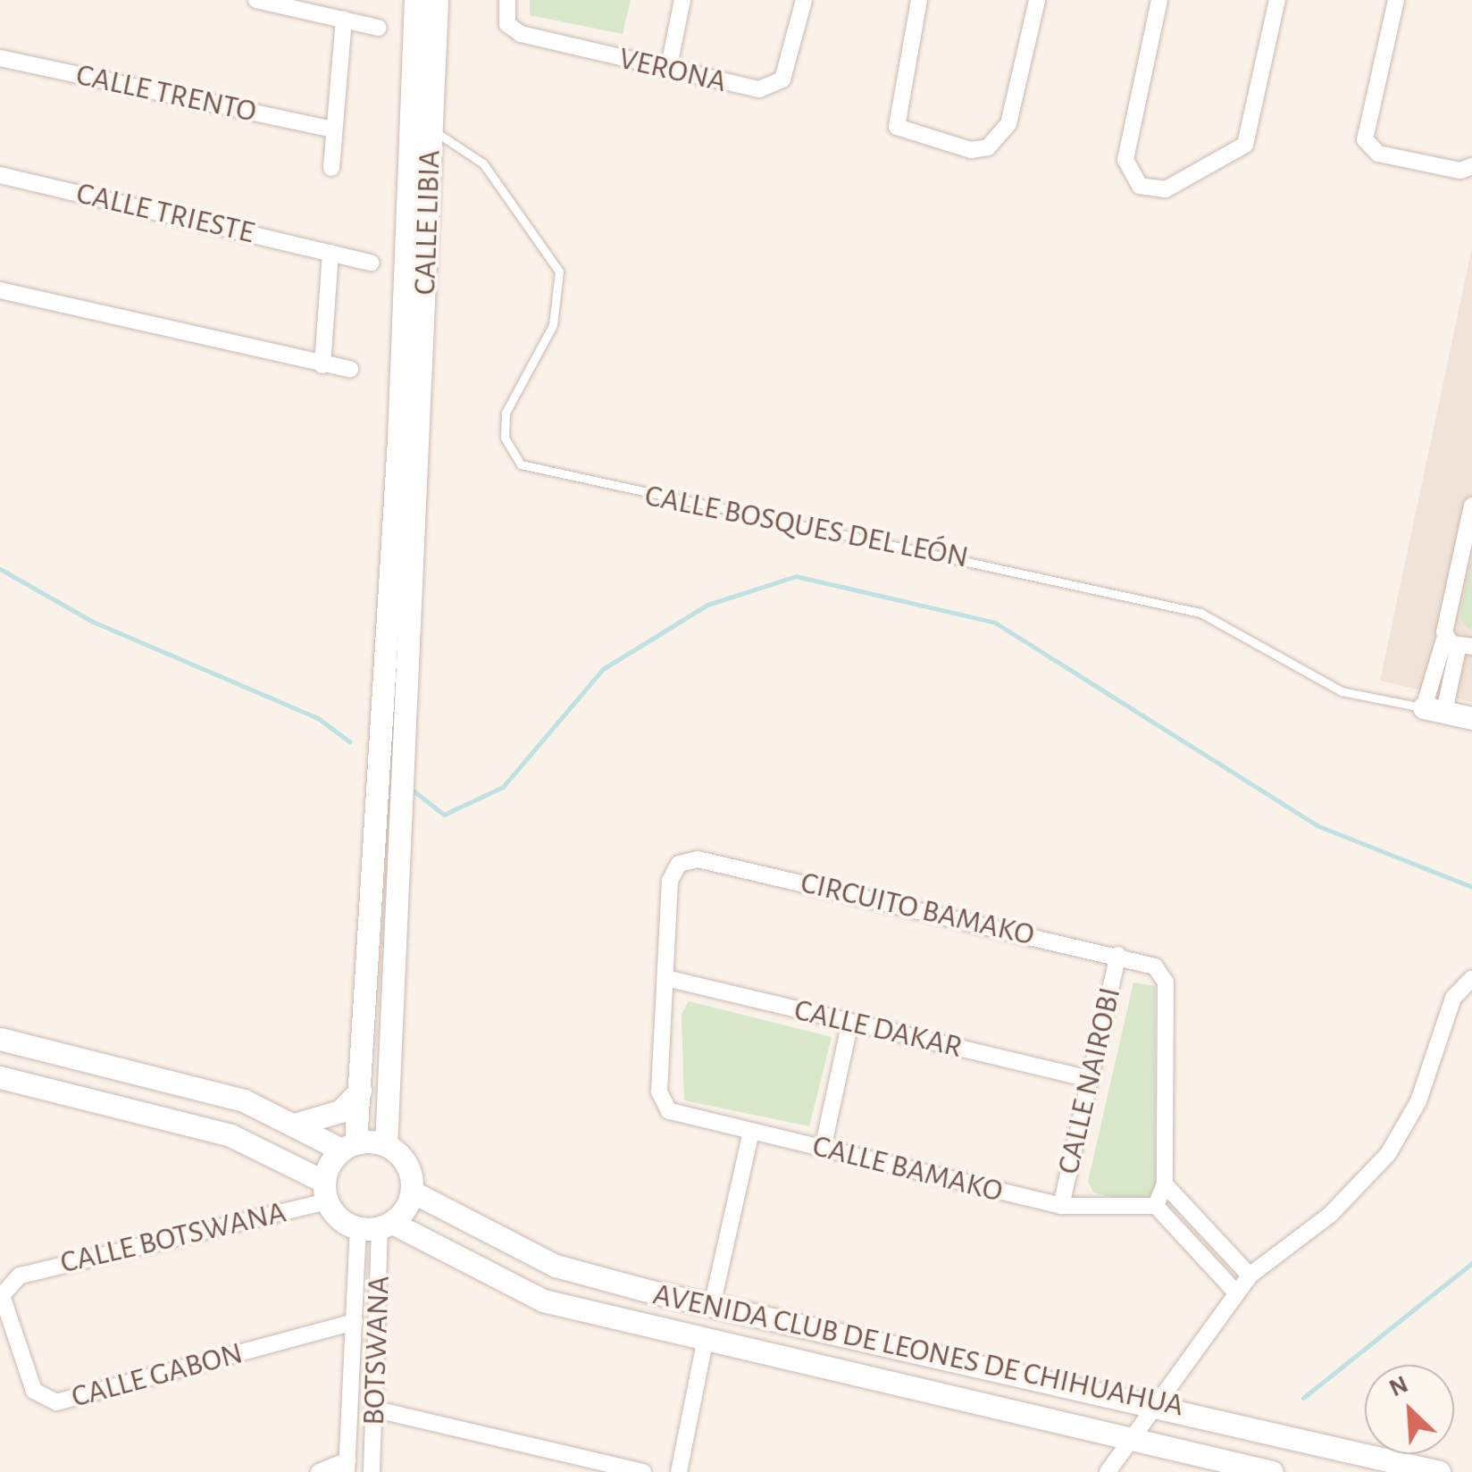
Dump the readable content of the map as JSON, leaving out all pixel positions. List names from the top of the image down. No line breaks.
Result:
{"streets":{"street":["VERONA","CALLE TRENTO","CALLE TRIESTE","CALLE LIBIA","CALLE BOSQUES DEL LEÓN","CIRCUITO BAMAKO","CALLE DAKAR","CALLE NAIROBI","CALLE BAMAKO","CALLE BOTSWANA","BOTSWANA","AVENIDA CLUB DE LEONES DE CHIHUAHUA","CALLE GABON"]},"crossings":[["CALLE LIBIA","CALLE BOSQUES DEL LEÓN"],["CIRCUITO BAMAKO","CALLE NAIROBI"],["CIRCUITO BAMAKO","CALLE BAMAKO"],["CALLE DAKAR","CALLE NAIROBI"],["CALLE DAKAR","CALLE BAMAKO"],["CALLE NAIROBI","CALLE BAMAKO"],["CALLE BOTSWANA","BOTSWANA"],["CALLE BOTSWANA","AVENIDA CLUB DE LEONES DE CHIHUAHUA"],["CALLE BOTSWANA","CALLE GABON"],["BOTSWANA","AVENIDA CLUB DE LEONES DE CHIHUAHUA"],["BOTSWANA","CALLE GABON"]],"north":"top left"}
